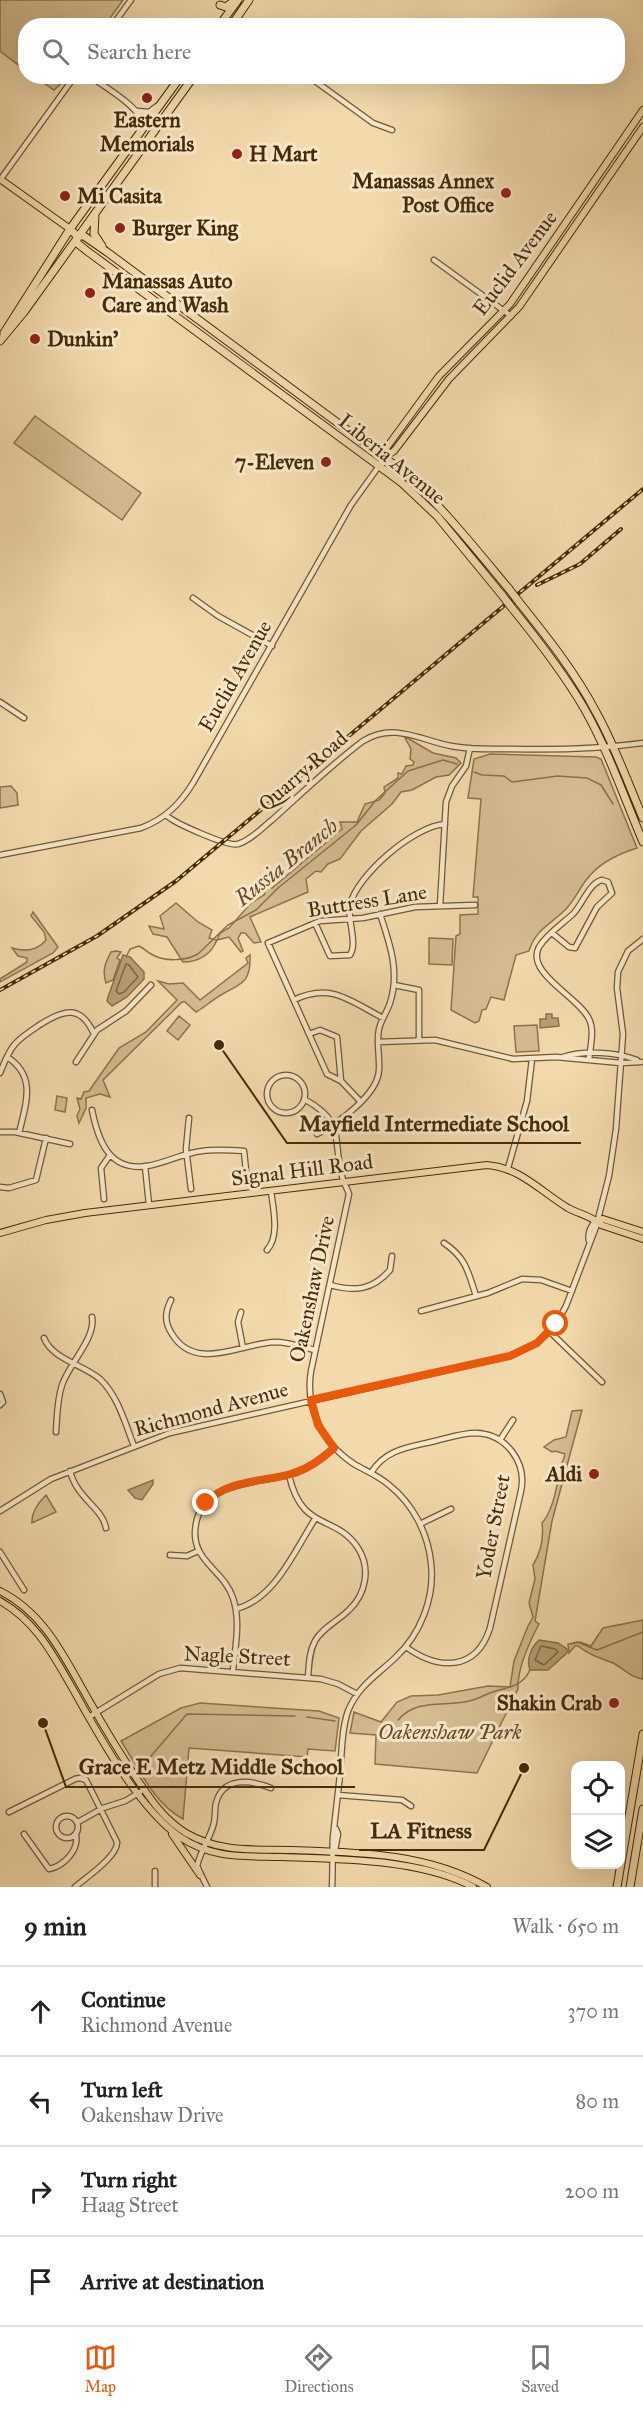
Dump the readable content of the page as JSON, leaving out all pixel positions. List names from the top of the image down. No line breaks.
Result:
{"streets":{"highway":["Liberia Avenue"],"main road":["Euclid Avenue","Signal Hill Road"],"street":["Quarry Road","Buttress Lane","Oakenshaw Drive","Richmond Avenue","Yoder Street","Nagle Street"]},"crossings":[["Euclid Avenue","Liberia Avenue"],["Euclid Avenue","Quarry Road"],["Liberia Avenue","Quarry Road"],["Signal Hill Road","Oakenshaw Drive"],["Signal Hill Road","Richmond Avenue"],["Oakenshaw Drive","Richmond Avenue"],["Oakenshaw Drive","Yoder Street"],["Oakenshaw Drive","Nagle Street"]],"water":["Russia Branch"],"parks":["Oakenshaw Park"],"places":["Eastern Memorials","H Mart","Manassas Annex Post Office","Mi Casita","Burger King","Manassas Auto Care and Wash","Dunkin'","7-Eleven","Mayfield Intermediate School","Aldi","Shakin Crab","Grace E Metz Middle School","LA Fitness"],"page":{"search":"Search here","heading":["9 min","Walk · 650 m"],"list":[["Continue","Richmond Avenue","370 m"],["Turn left","Oakenshaw Drive","80 m"],["Turn right","Haag Street","200 m"],"Arrive at destination"],"nav":["Map","Directions","Saved"]}}
